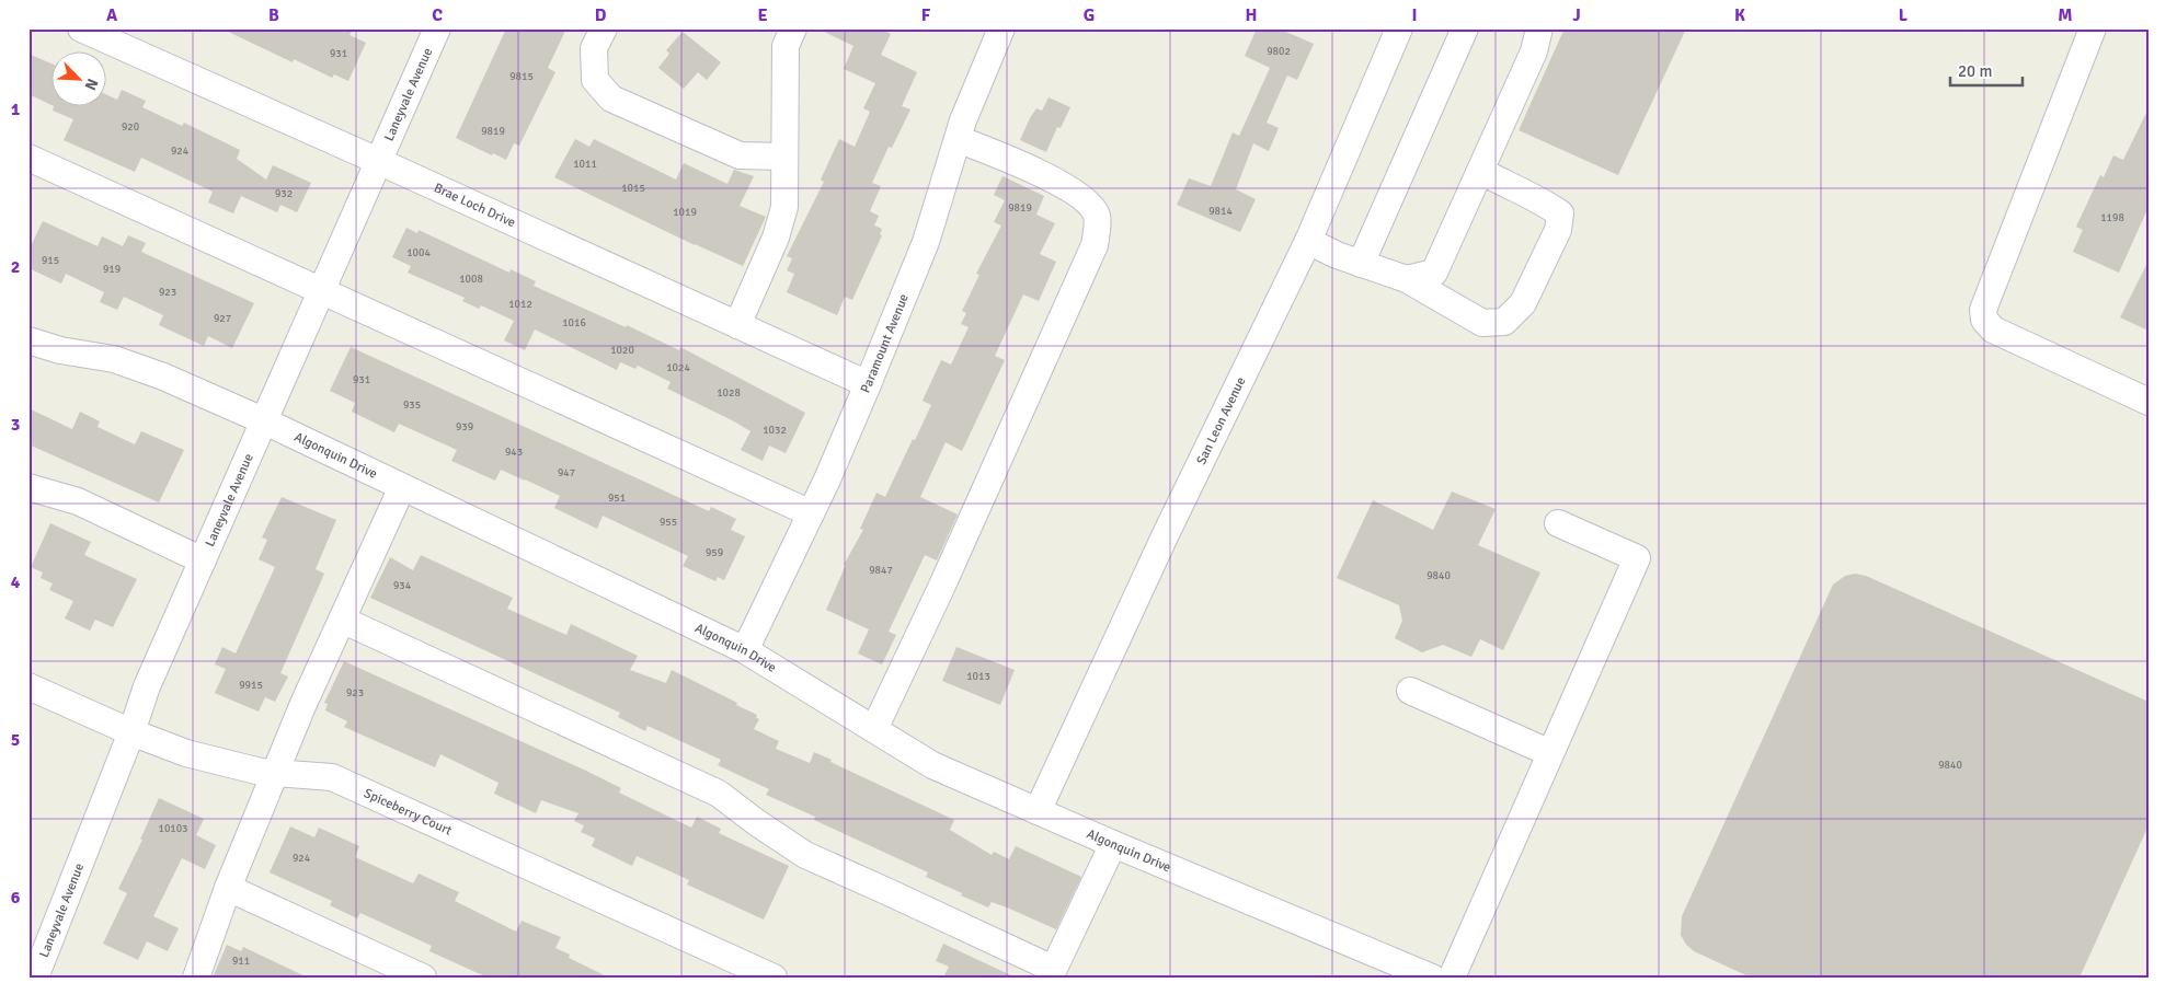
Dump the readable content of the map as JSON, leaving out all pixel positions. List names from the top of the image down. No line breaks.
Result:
{"streets":{"street":["Laneyvale Avenue","Brae Loch Drive","Paramount Avenue","San Leon Avenue","Algonquin Drive","Spiceberry Court"]},"crossings":[["Laneyvale Avenue","Brae Loch Drive"],["Laneyvale Avenue","Algonquin Drive"],["Laneyvale Avenue","Spiceberry Court"],["Brae Loch Drive","Paramount Avenue"],["Paramount Avenue","Algonquin Drive"],["San Leon Avenue","Algonquin Drive"]],"house_numbers":["9802","931","9815","920","9819","924","1011","1015","932","9819","9814","1019","1198","1004","915","919","1008","923","1012","927","1016","1020","1024","931","1028","935","939","1032","943","947","951","955","959","9847","9840","934","1013","9915","923","9840","10103","924","911"],"scale_bar":"20 m","north":"bottom right","grid":{"columns":["A","B","C","D","E","F","G","H","I","J","K","L","M"],"rows":["1","2","3","4","5","6"]}}
